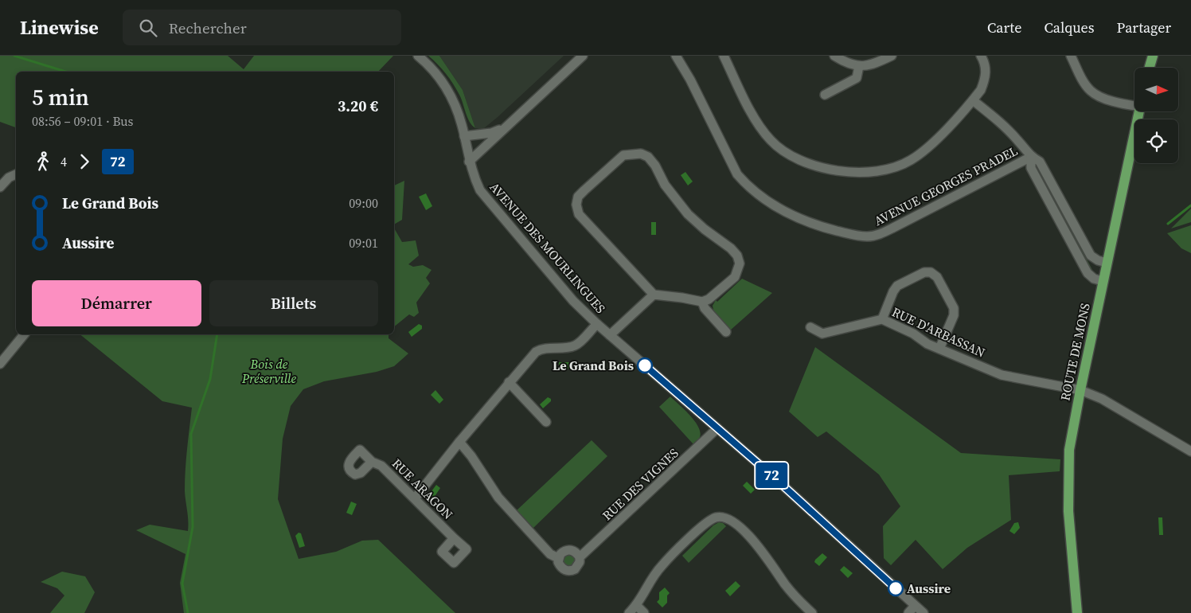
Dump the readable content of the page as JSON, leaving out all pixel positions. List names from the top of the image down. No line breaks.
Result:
{"streets":{"main road":["ROUTE DE MONS"],"street":["AVENUE GEORGES PRADEL","AVENUE DES MOURLINGUES","RUE D'ARBASSAN","RUE DES VIGNES","RUE ARAGON"]},"crossings":[["AVENUE DES MOURLINGUES","RUE DES VIGNES"],["RUE D'ARBASSAN","ROUTE DE MONS"]],"parks":["Bois de Préserville"],"places":["Le Grand Bois","Aussire"],"lines":["bus line 72"],"north":"right","page":{"header":"Linewise","search":"Rechercher","nav":["Carte","Calques","Partager"],"on_map":"72","heading":["5 min","08:56 – 09:01 · Bus","3.20 €"],"legs":["4","72"],"list":[{"name":"Le Grand Bois","value":"09:00"},{"name":"Aussire","value":"09:01"}],"buttons":["Démarrer","Billets"]}}
